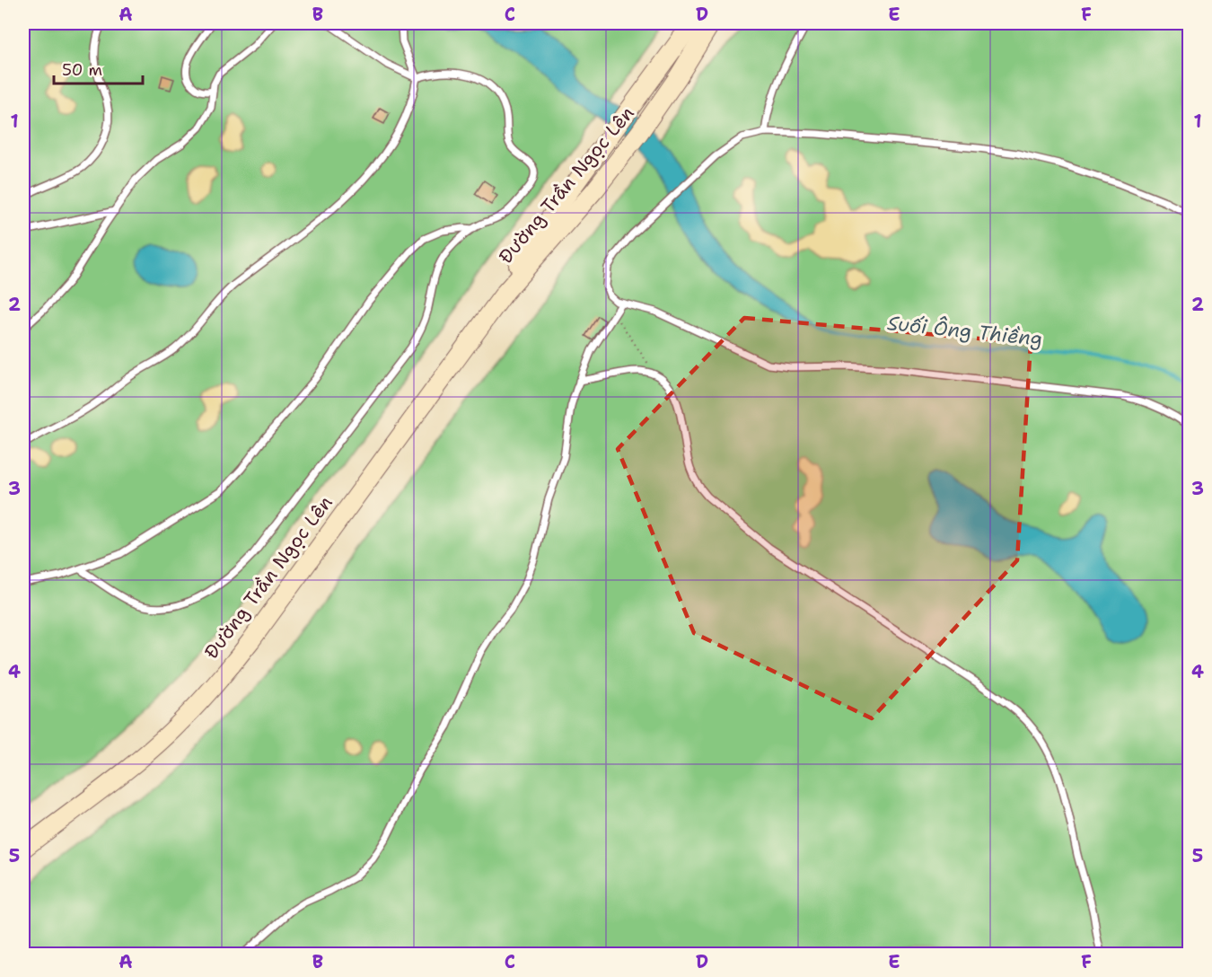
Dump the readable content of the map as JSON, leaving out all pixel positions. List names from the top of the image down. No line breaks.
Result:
{"streets":{"street":["Đường Trần Ngọc Lên"]},"water":["Suối Ông Thiềng"],"scale_bar":"50 m","grid":{"columns":["A","B","C","D","E","F"],"rows":["1","2","3","4","5"]}}
